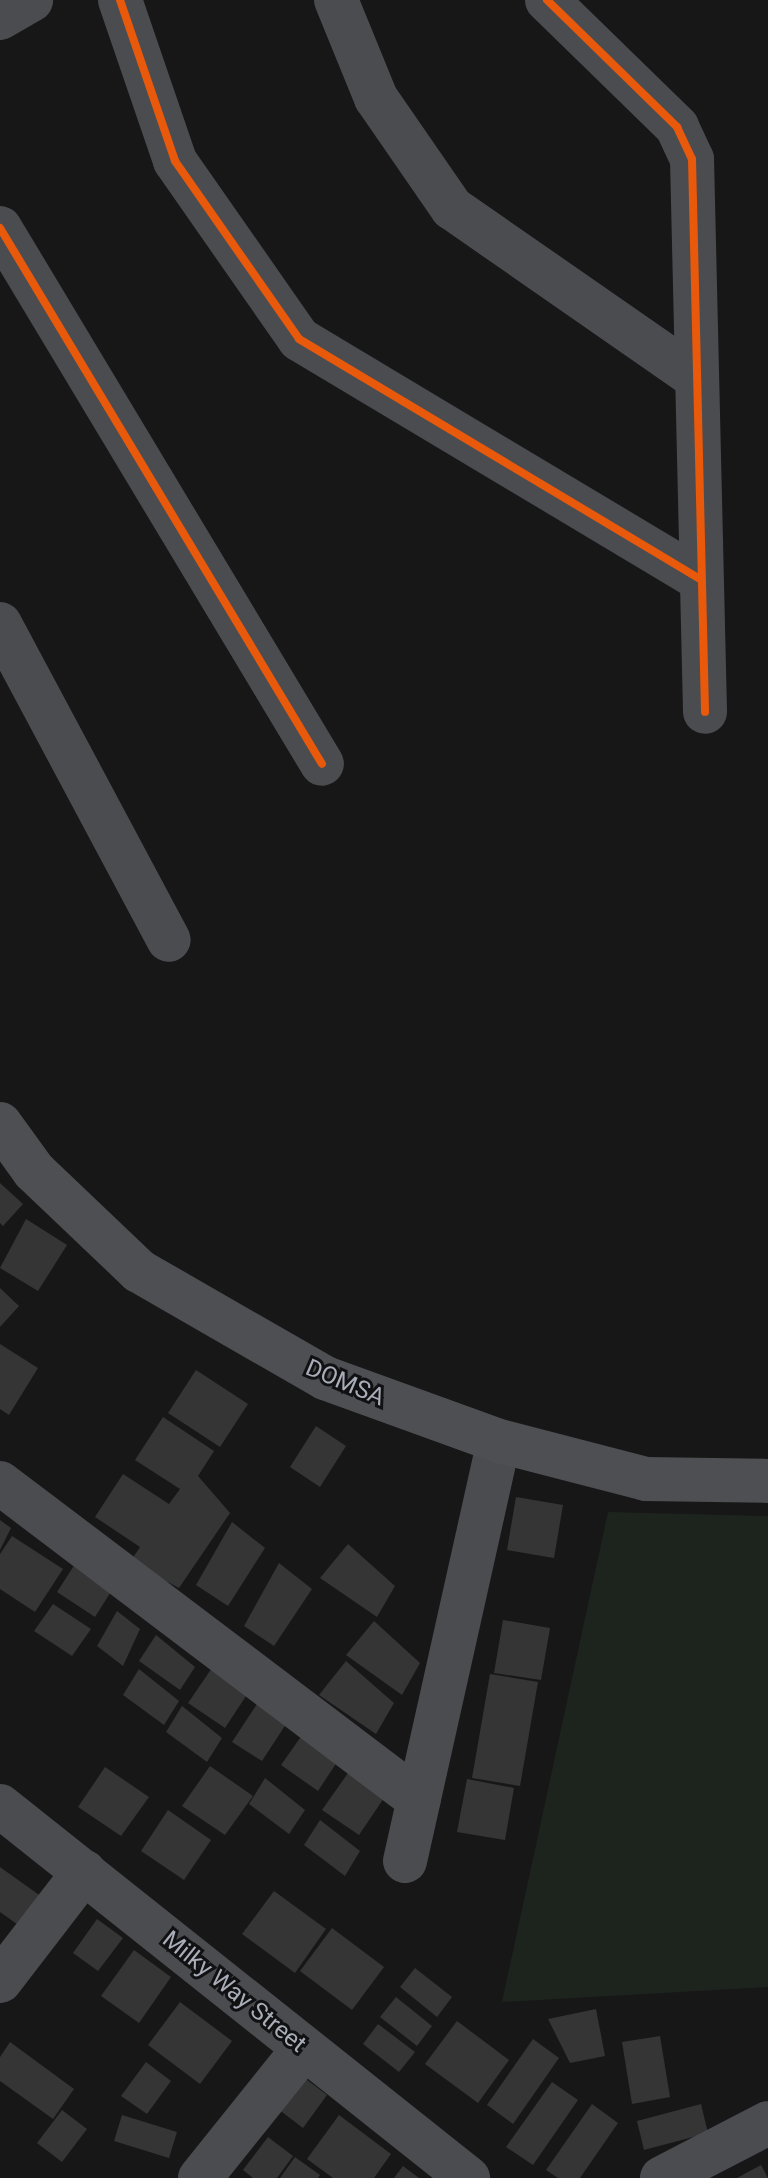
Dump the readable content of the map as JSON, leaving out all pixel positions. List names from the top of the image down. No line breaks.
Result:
{"streets":{"main road":["DOMSA"],"street":["Milky Way Street"]}}
